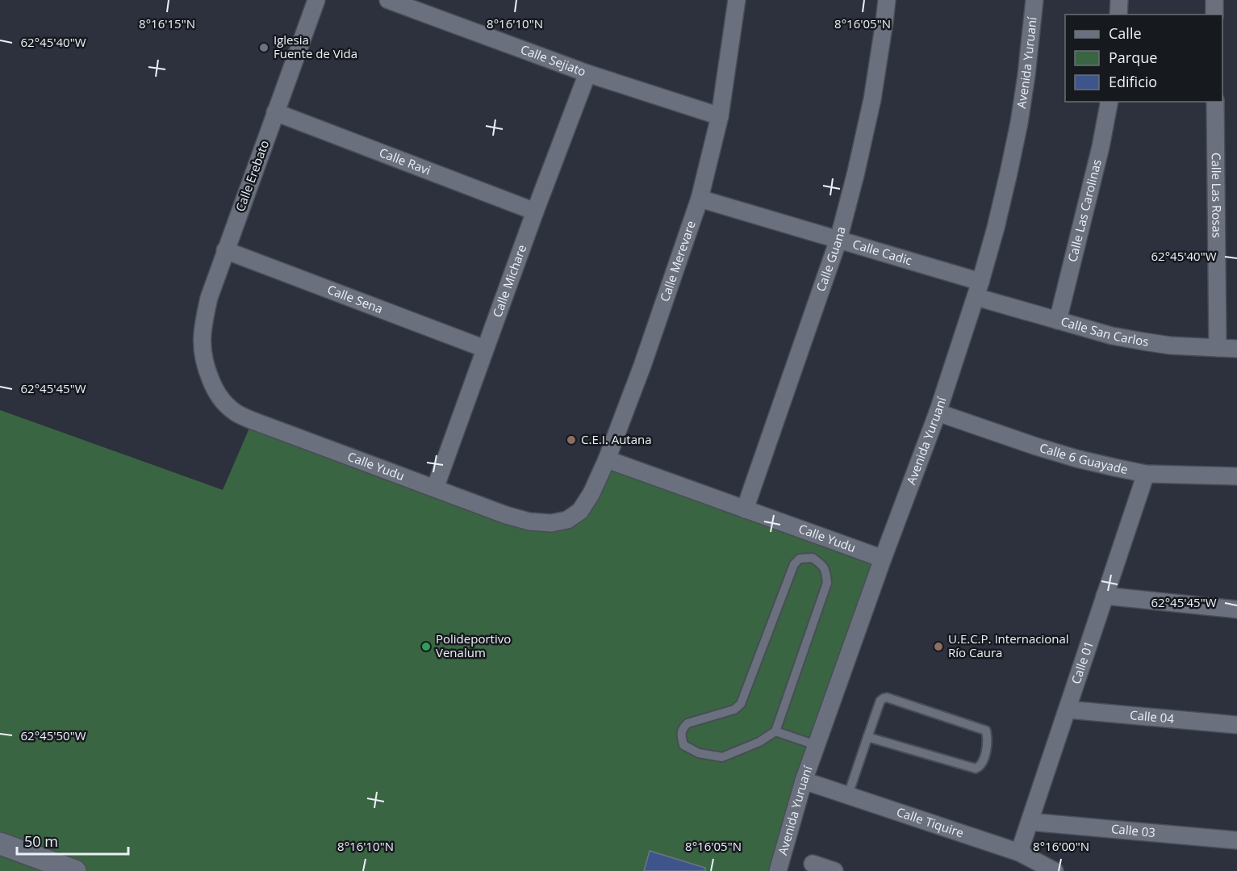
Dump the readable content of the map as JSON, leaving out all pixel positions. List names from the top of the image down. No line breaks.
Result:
{"streets":{"street":["Calle Sejiato","Avenida Yuruaní","Calle Ravi","Calle Erebato","Calle Las Rosas","Calle Las Carolinas","Calle Cadic","Calle Guana","Calle Merevare","Calle Michare","Calle Sena","Calle San Carlos","Calle 6 Guayade","Calle Yudu","Calle 01","Calle 04","Calle Tiquire","Calle 03"]},"crossings":[["Calle Sejiato","Calle Merevare"],["Calle Sejiato","Calle Michare"],["Avenida Yuruaní","Calle Cadic"],["Avenida Yuruaní","Calle San Carlos"],["Avenida Yuruaní","Calle 6 Guayade"],["Avenida Yuruaní","Calle Yudu"],["Avenida Yuruaní","Calle Tiquire"],["Calle Ravi","Calle Erebato"],["Calle Ravi","Calle Michare"],["Calle Erebato","Calle Sena"],["Calle Erebato","Calle Yudu"],["Calle Las Rosas","Calle San Carlos"],["Calle Las Carolinas","Calle San Carlos"],["Calle Cadic","Calle Guana"],["Calle Cadic","Calle Merevare"],["Calle Cadic","Calle San Carlos"],["Calle Guana","Calle Yudu"],["Calle Merevare","Calle Yudu"],["Calle Michare","Calle Sena"],["Calle Michare","Calle Yudu"],["Calle 6 Guayade","Calle 01"],["Calle 01","Calle 04"],["Calle 01","Calle Tiquire"],["Calle 01","Calle 03"]],"places":["Iglesia Fuente de Vida","C.E.I. Autana","Polideportivo Venalum","U.E.C.P. Internacional Río Caura"],"legend":["Calle","Parque","Edificio"],"scale_bar":"50 m","coordinates":["8°16'15\"N","8°16'10\"N","8°16'05\"N","62°45'40\"W","62°45'45\"W","62°45'50\"W","8°16'00\"N"]}
